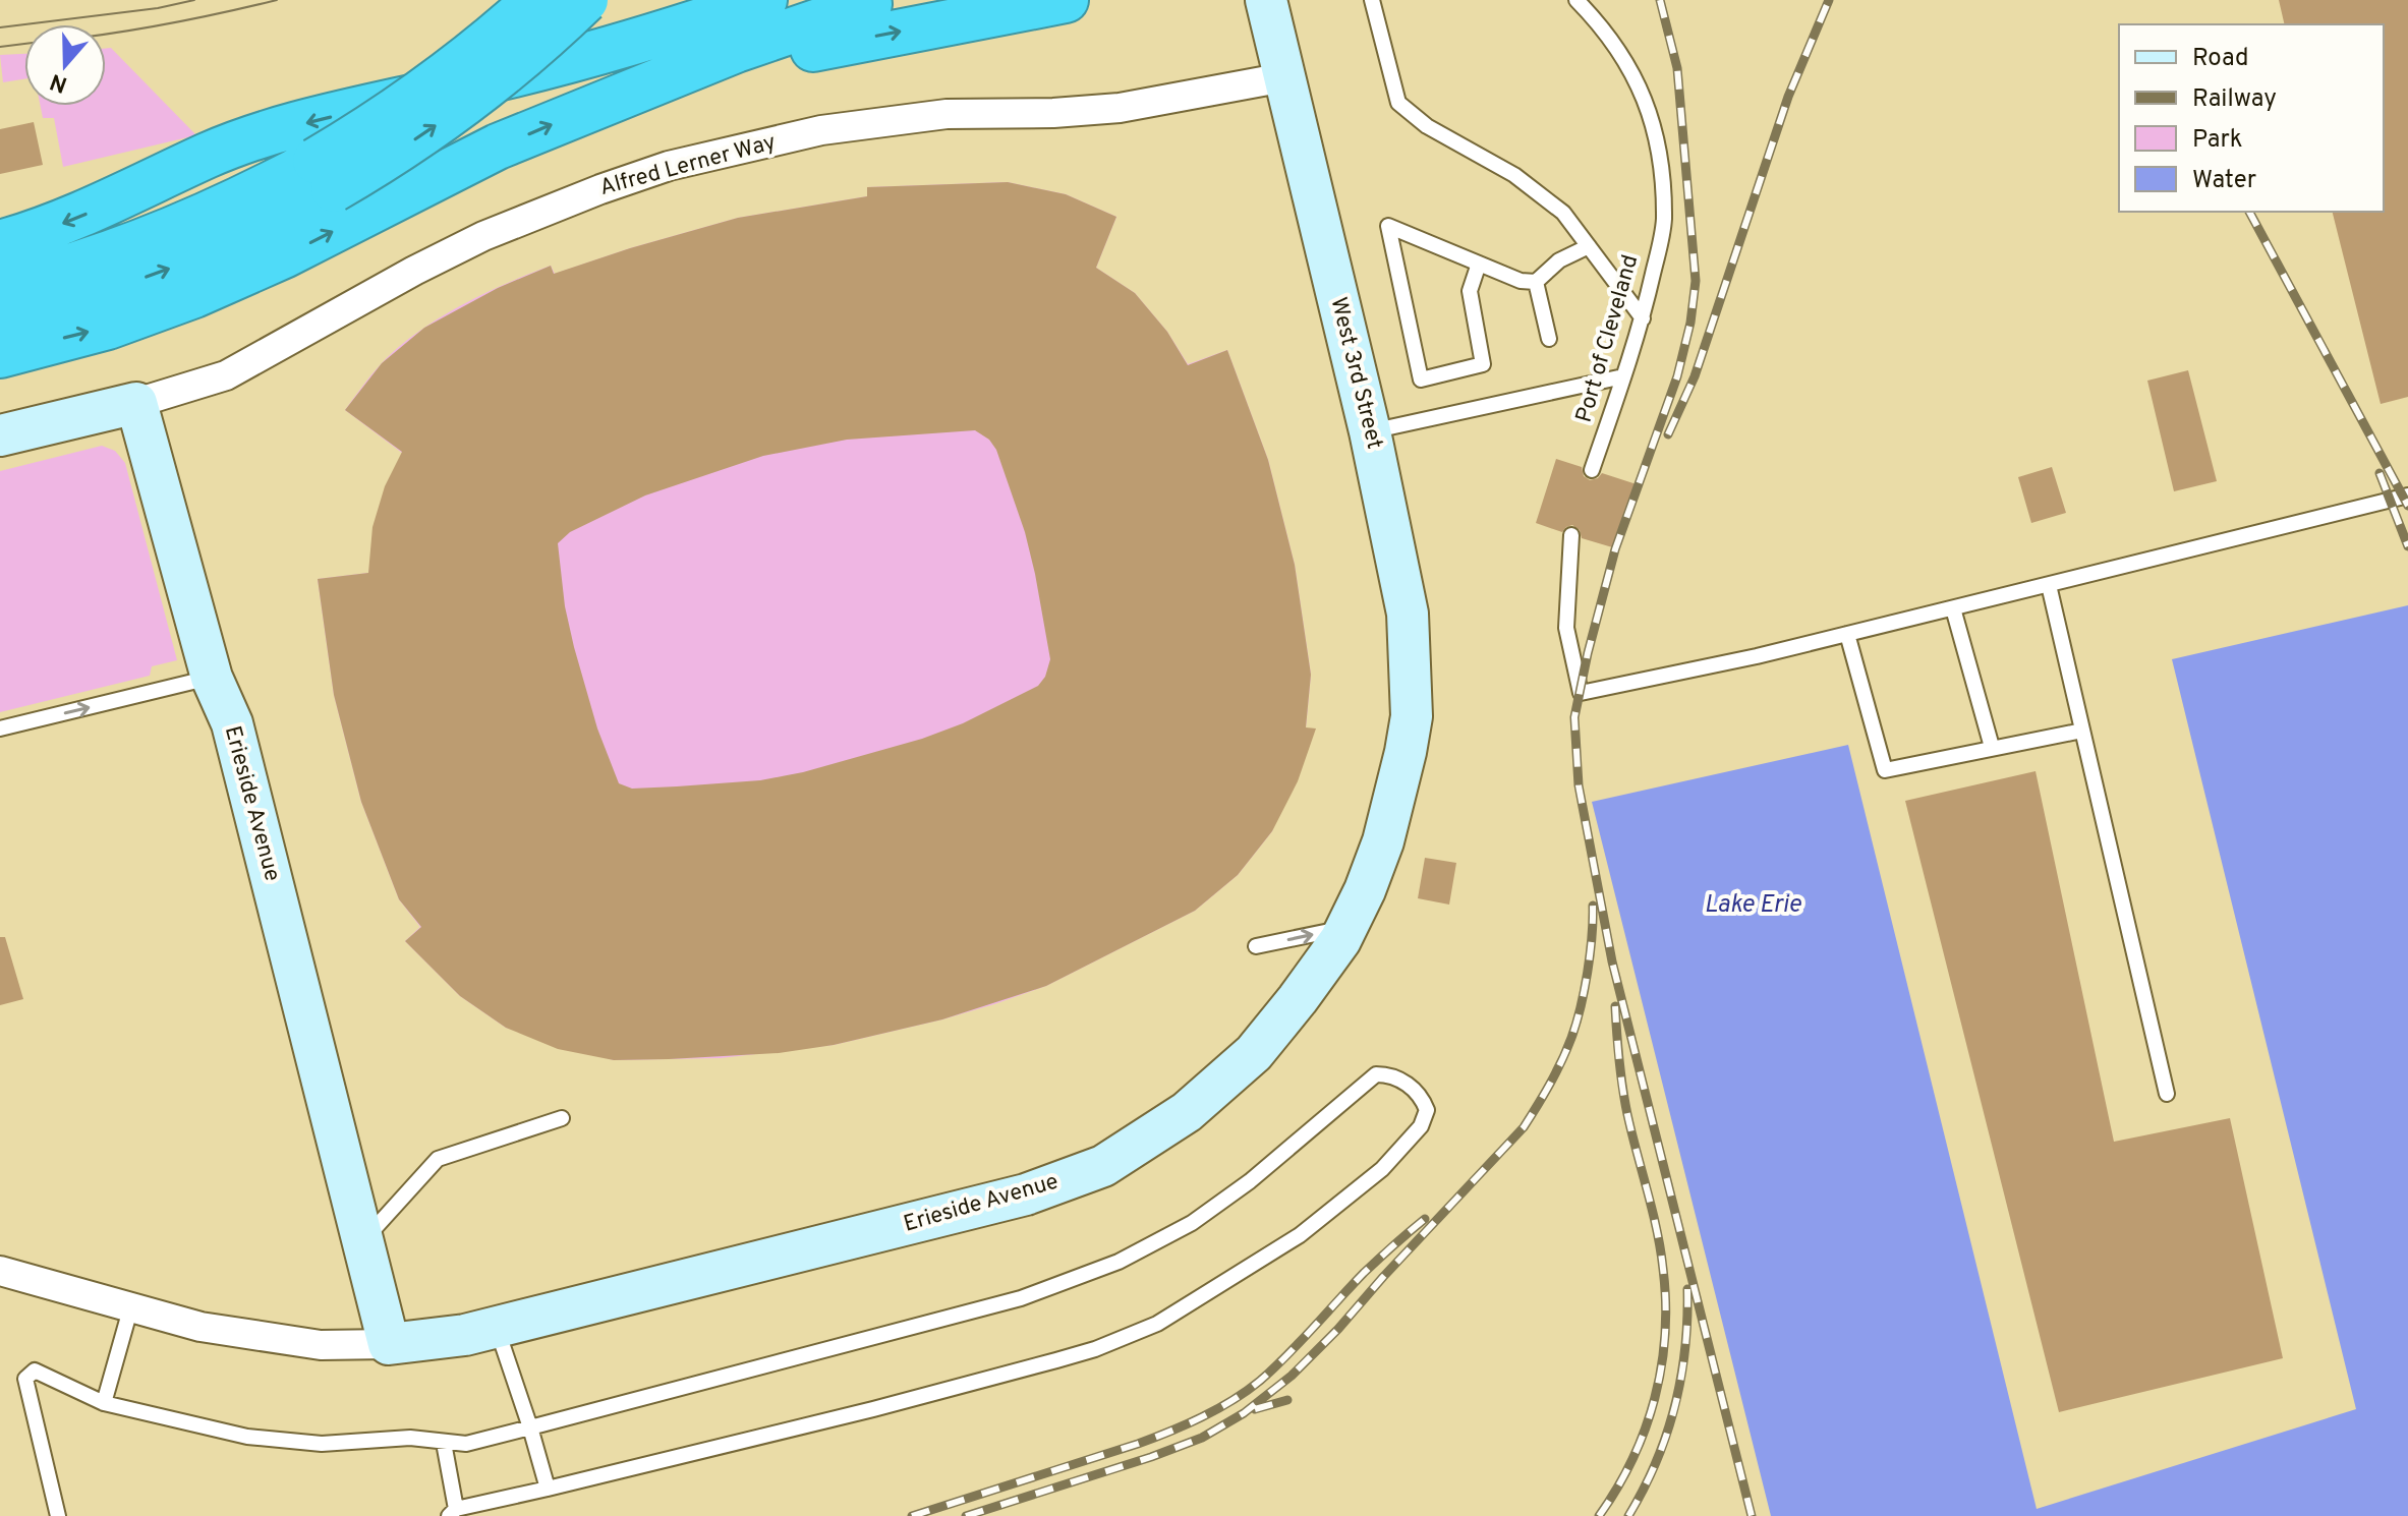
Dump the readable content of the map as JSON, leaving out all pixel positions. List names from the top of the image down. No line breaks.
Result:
{"streets":{"street":["Alfred Lerner Way","West 3rd Street","Erieside Avenue"],"lane":["Port of Cleveland"]},"crossings":[["Alfred Lerner Way","West 3rd Street"],["Alfred Lerner Way","Erieside Avenue"],["West 3rd Street","Erieside Avenue"]],"water":["Lake Erie"],"legend":["Road","Railway","Park","Water"],"north":"bottom"}
